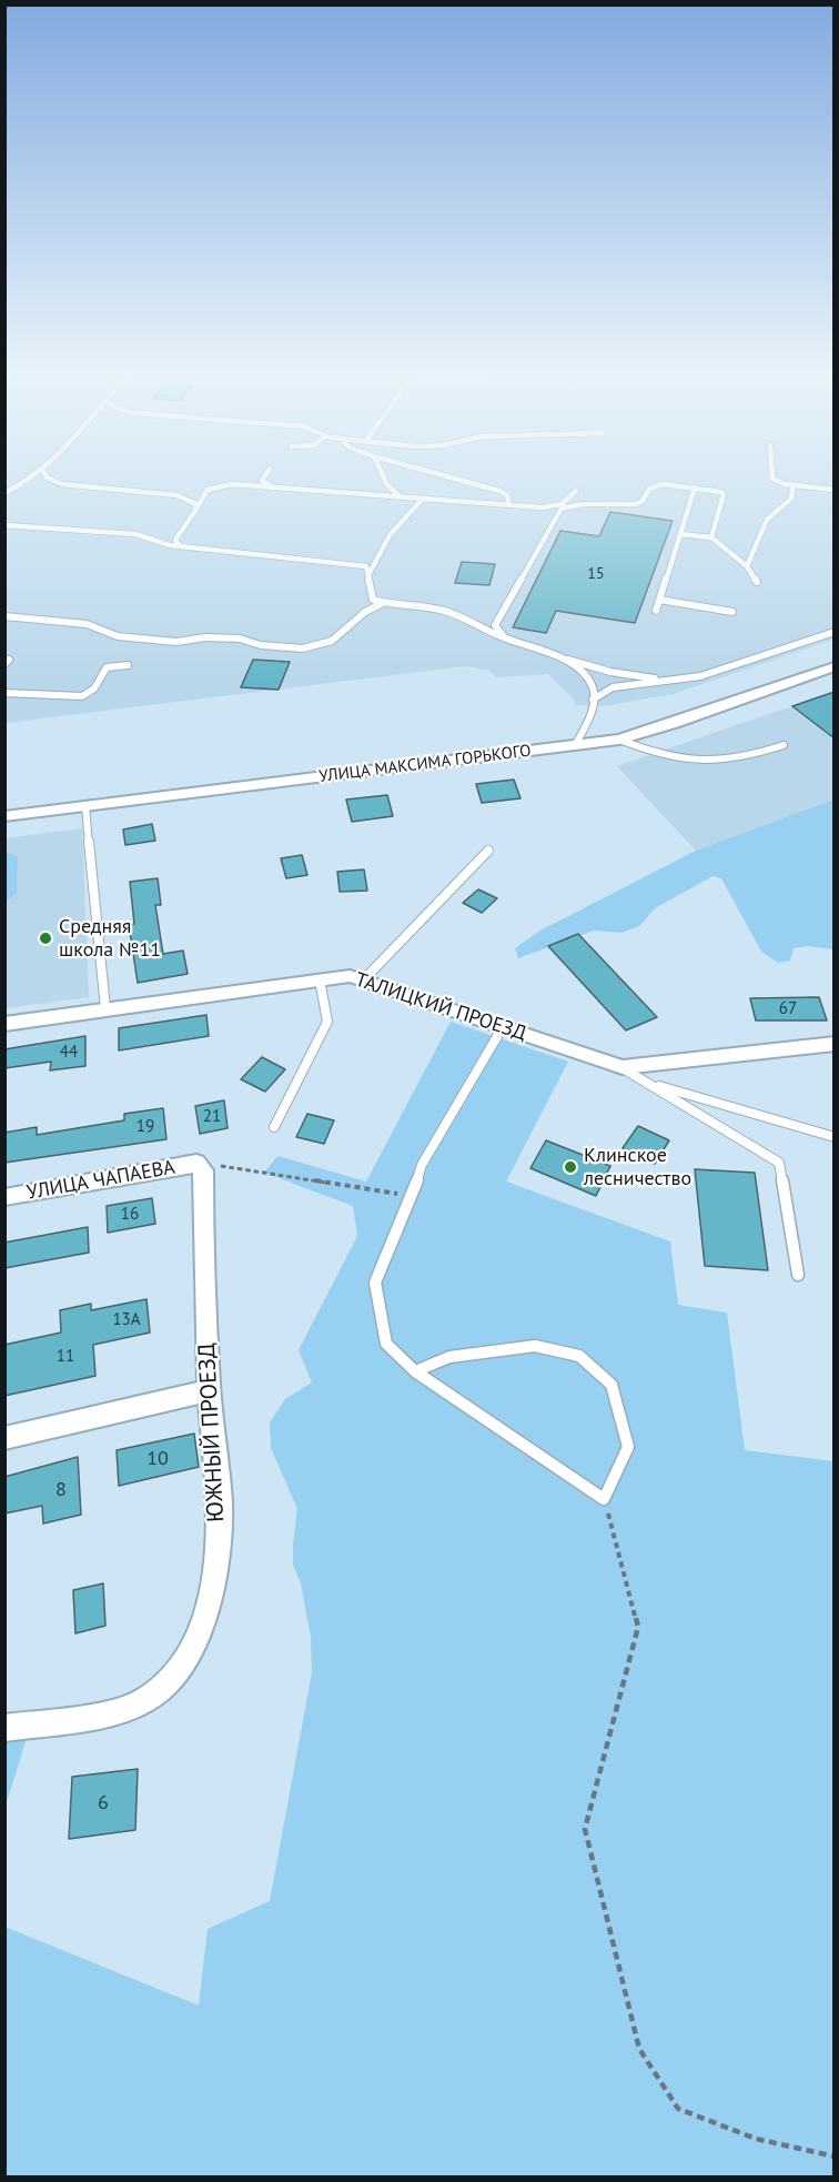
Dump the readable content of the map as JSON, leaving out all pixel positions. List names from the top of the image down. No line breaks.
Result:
{"streets":{"street":["УЛИЦА МАКСИМА ГОРЬКОГО","ТАЛИЦКИЙ ПРОЕЗД","УЛИЦА ЧАПАЕВА","ЮЖНЫЙ ПРОЕЗД"]},"crossings":[["УЛИЦА ЧАПАЕВА","ЮЖНЫЙ ПРОЕЗД"]],"places":["Средняя школа №11","Клинское лесничество"],"house_numbers":["15","67","44","21","19","16","13А","11","10","8","6"]}
